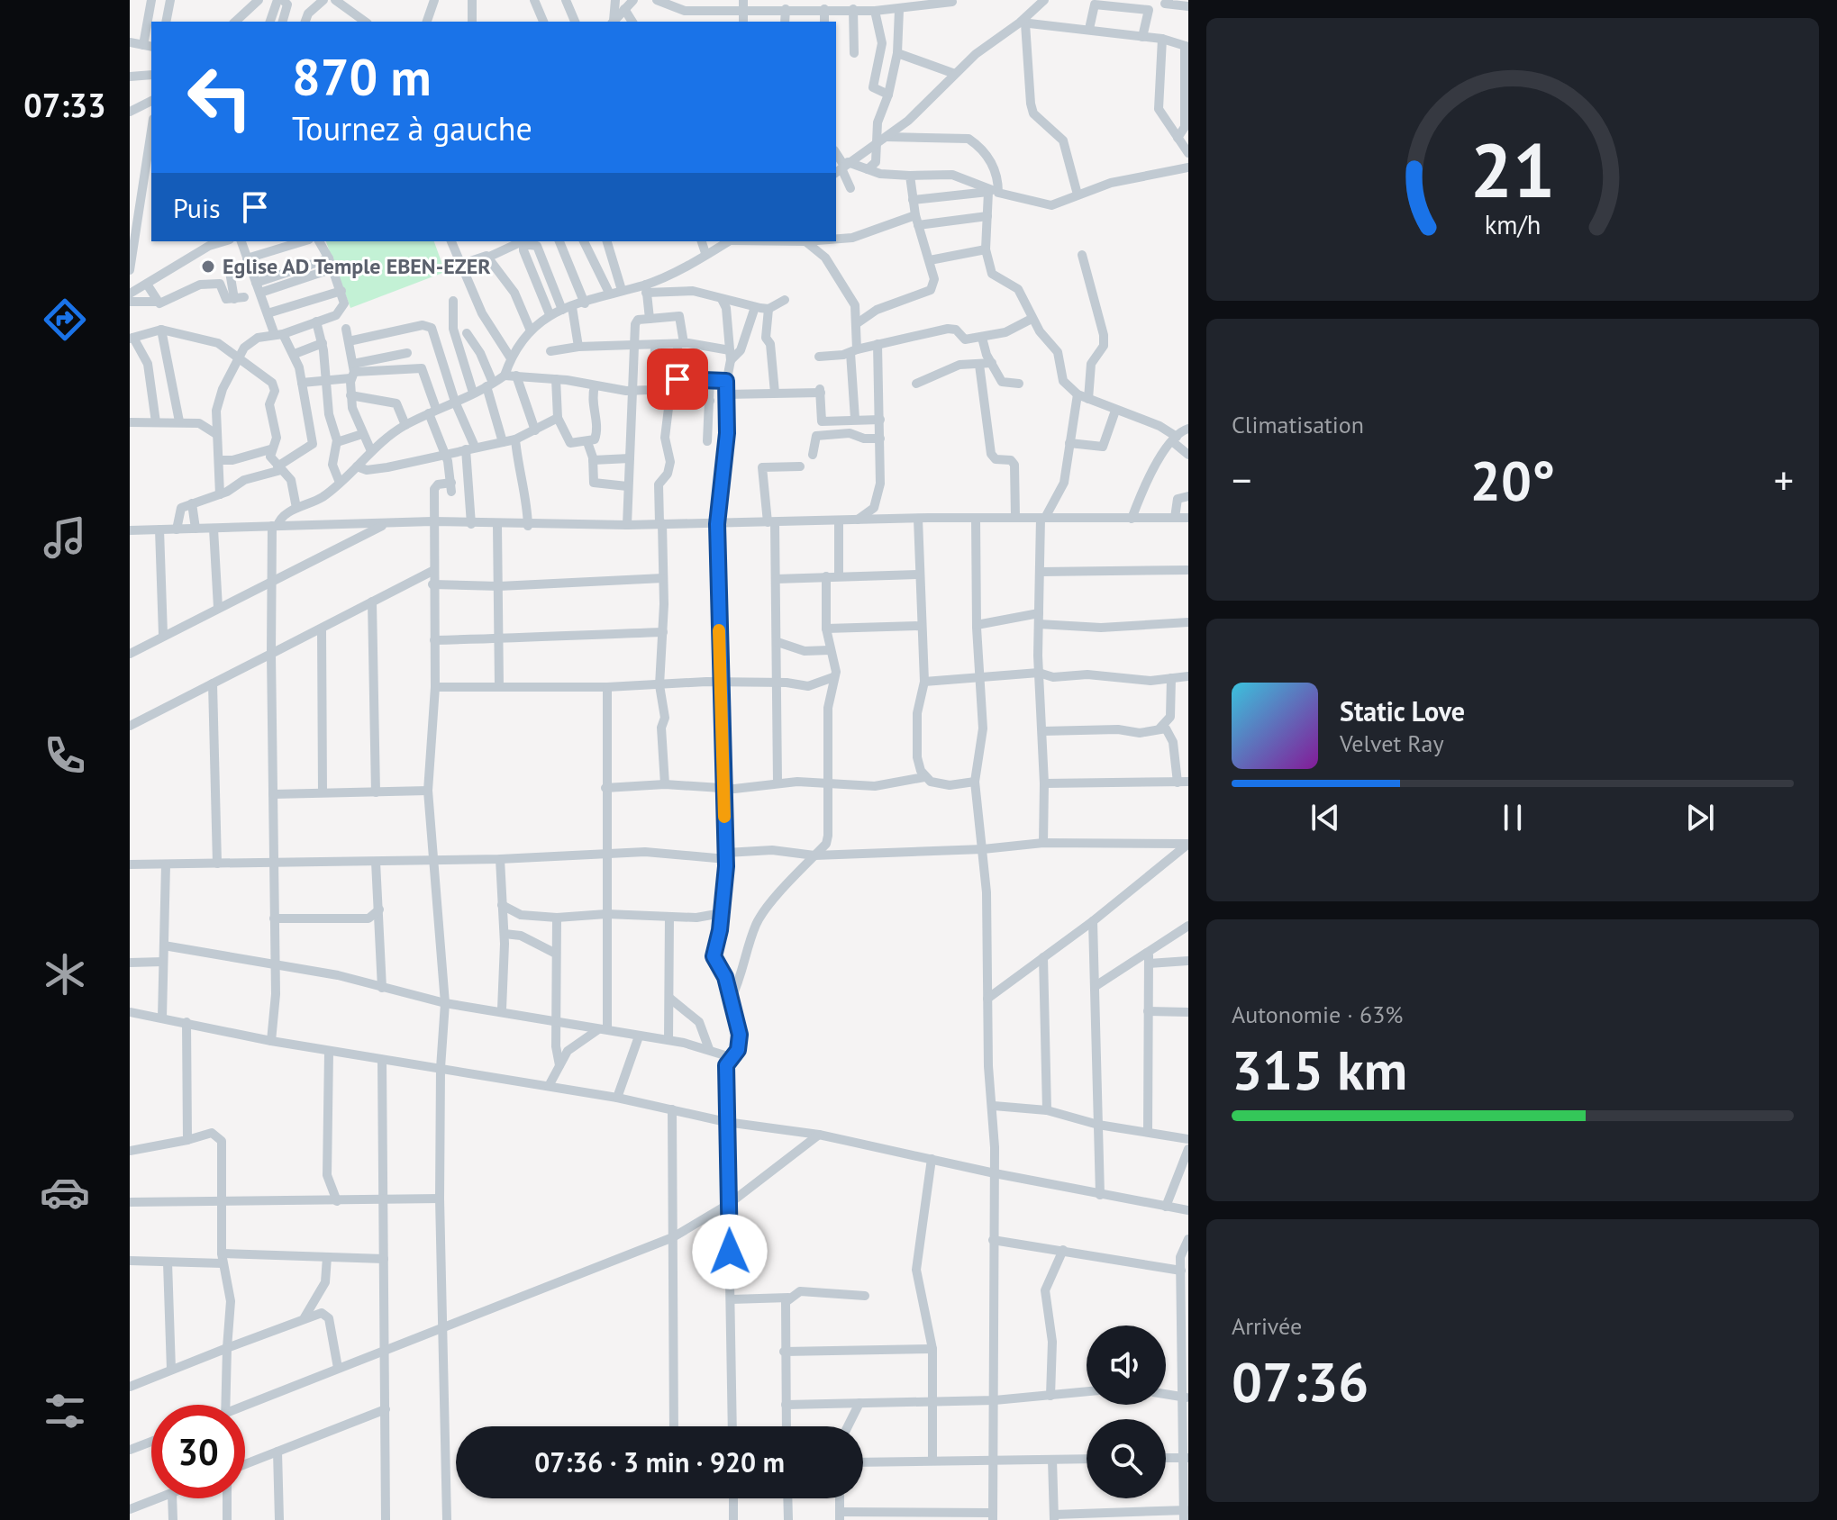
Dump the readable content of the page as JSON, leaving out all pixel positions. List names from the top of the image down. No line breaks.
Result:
{"places":["Eglise AD Temple EBEN-EZER"],"page":{"tabs":"07:33","turn":["870 m","Tournez à gauche"],"then":"Puis","tile":["Climatisation",["Autonomie · 63%","315 km"],["Arrivée","07:36"]],"heat":["−","20°","+"],"song":["Static Love","Velvet Ray"],"limit":"30","trip":"07:36 · 3 min · 920 m","gauge":["21","km/h"]}}
